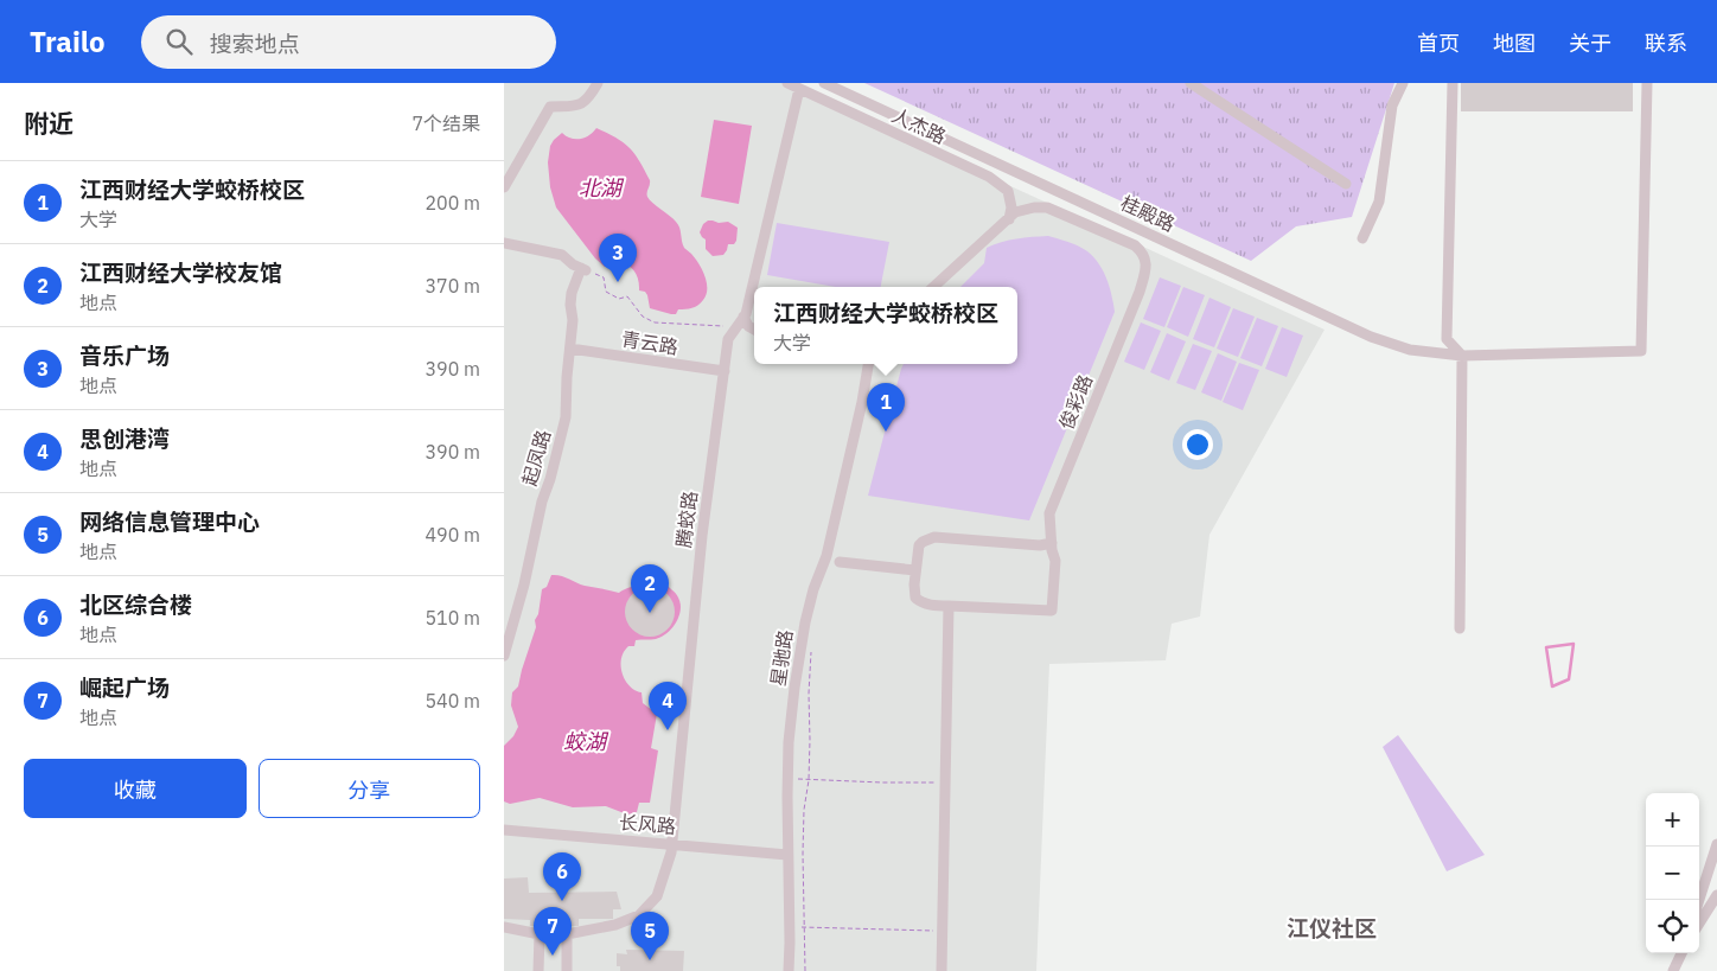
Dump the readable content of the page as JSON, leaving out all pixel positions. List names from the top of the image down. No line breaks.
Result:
{"streets":{"street":["人杰路","桂殿路","青云路","俊彩路","起凤路","腾蛟路","星驰路","长风路"]},"crossings":[["人杰路","俊彩路"],["人杰路","腾蛟路"],["青云路","起凤路"],["青云路","腾蛟路"],["腾蛟路","长风路"],["星驰路","长风路"]],"districts":["江仪社区"],"water":["北湖","蛟湖"],"page":{"header":"Trailo","search":"搜索地点","nav":["首页","地图","关于","联系"],"heading":["附近","7个结果"],"list":[{"mark":"1","name":"江西财经大学蛟桥校区","note":"大学","value":"200 m"},{"mark":"2","name":"江西财经大学校友馆","note":"地点","value":"370 m"},{"mark":"3","name":"音乐广场","note":"地点","value":"390 m"},{"mark":"4","name":"思创港湾","note":"地点","value":"390 m"},{"mark":"5","name":"网络信息管理中心","note":"地点","value":"490 m"},{"mark":"6","name":"北区综合楼","note":"地点","value":"510 m"},{"mark":"7","name":"崛起广场","note":"地点","value":"540 m"}],"pins":["3","1","2","4","6","7","5"],"popup":["江西财经大学蛟桥校区","大学"],"buttons":["收藏","分享"],"map_buttons":["+","−"]}}
